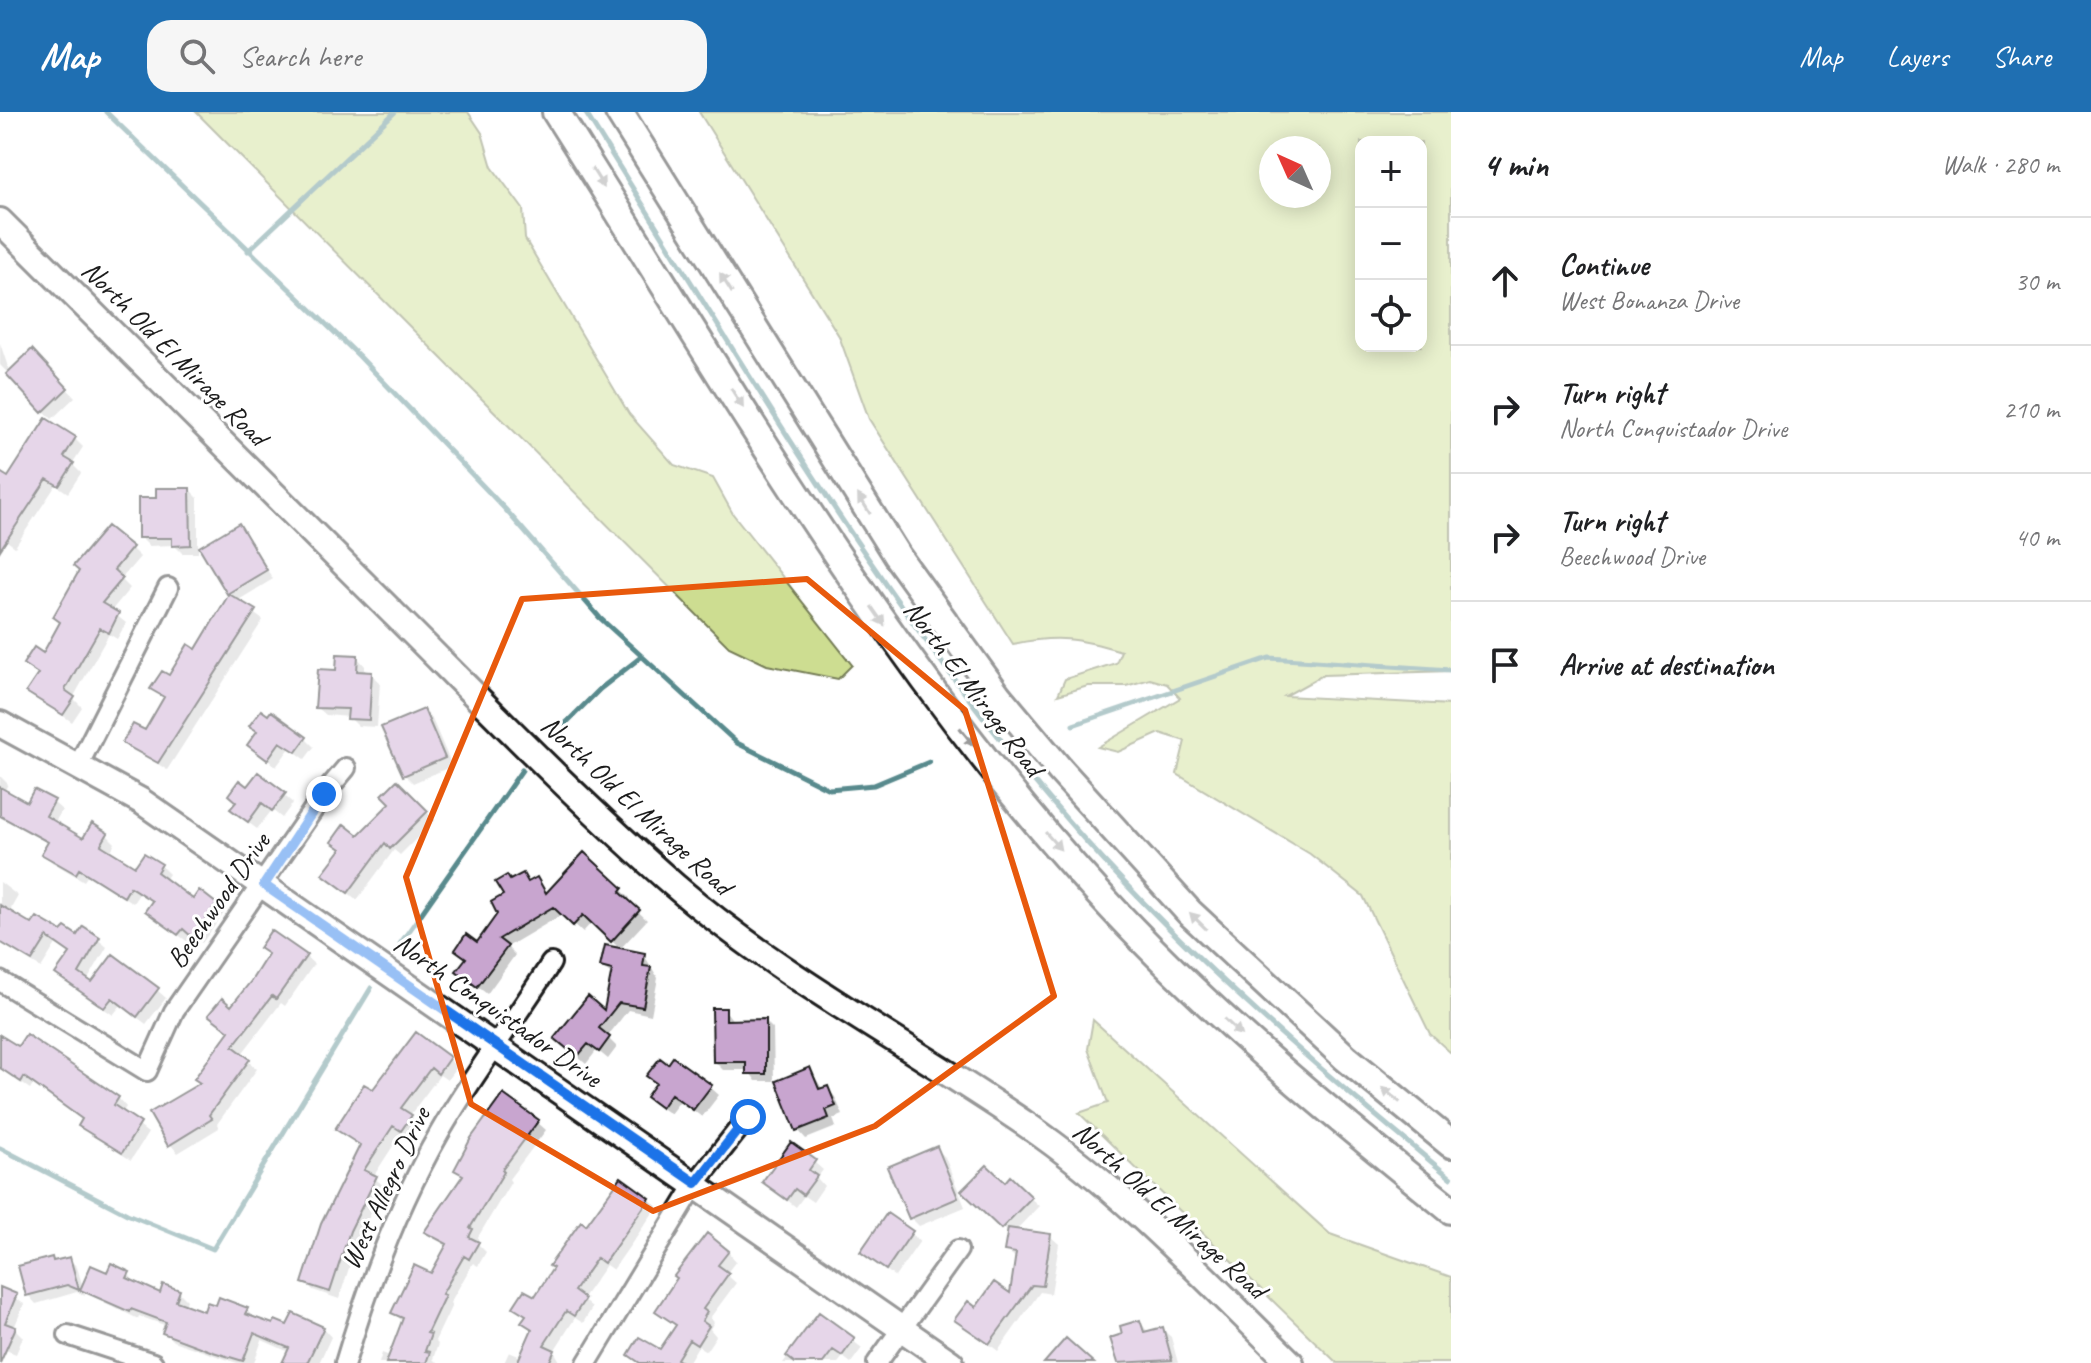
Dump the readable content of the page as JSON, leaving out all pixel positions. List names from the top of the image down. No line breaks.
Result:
{"streets":{"main road":["North El Mirage Road"],"street":["North Old El Mirage Road","Beechwood Drive","North Conquistador Drive","West Allegro Drive"]},"crossings":[["Beechwood Drive","North Conquistador Drive"],["North Conquistador Drive","West Allegro Drive"]],"north":"top left","page":{"header":"Map","search":"Search here","nav":["Map","Layers","Share"],"heading":["4 min","Walk · 280 m"],"map_buttons":["+","−"],"list":[["Continue","West Bonanza Drive","30 m"],["Turn right","North Conquistador Drive","210 m"],["Turn right","Beechwood Drive","40 m"],"Arrive at destination"]}}
